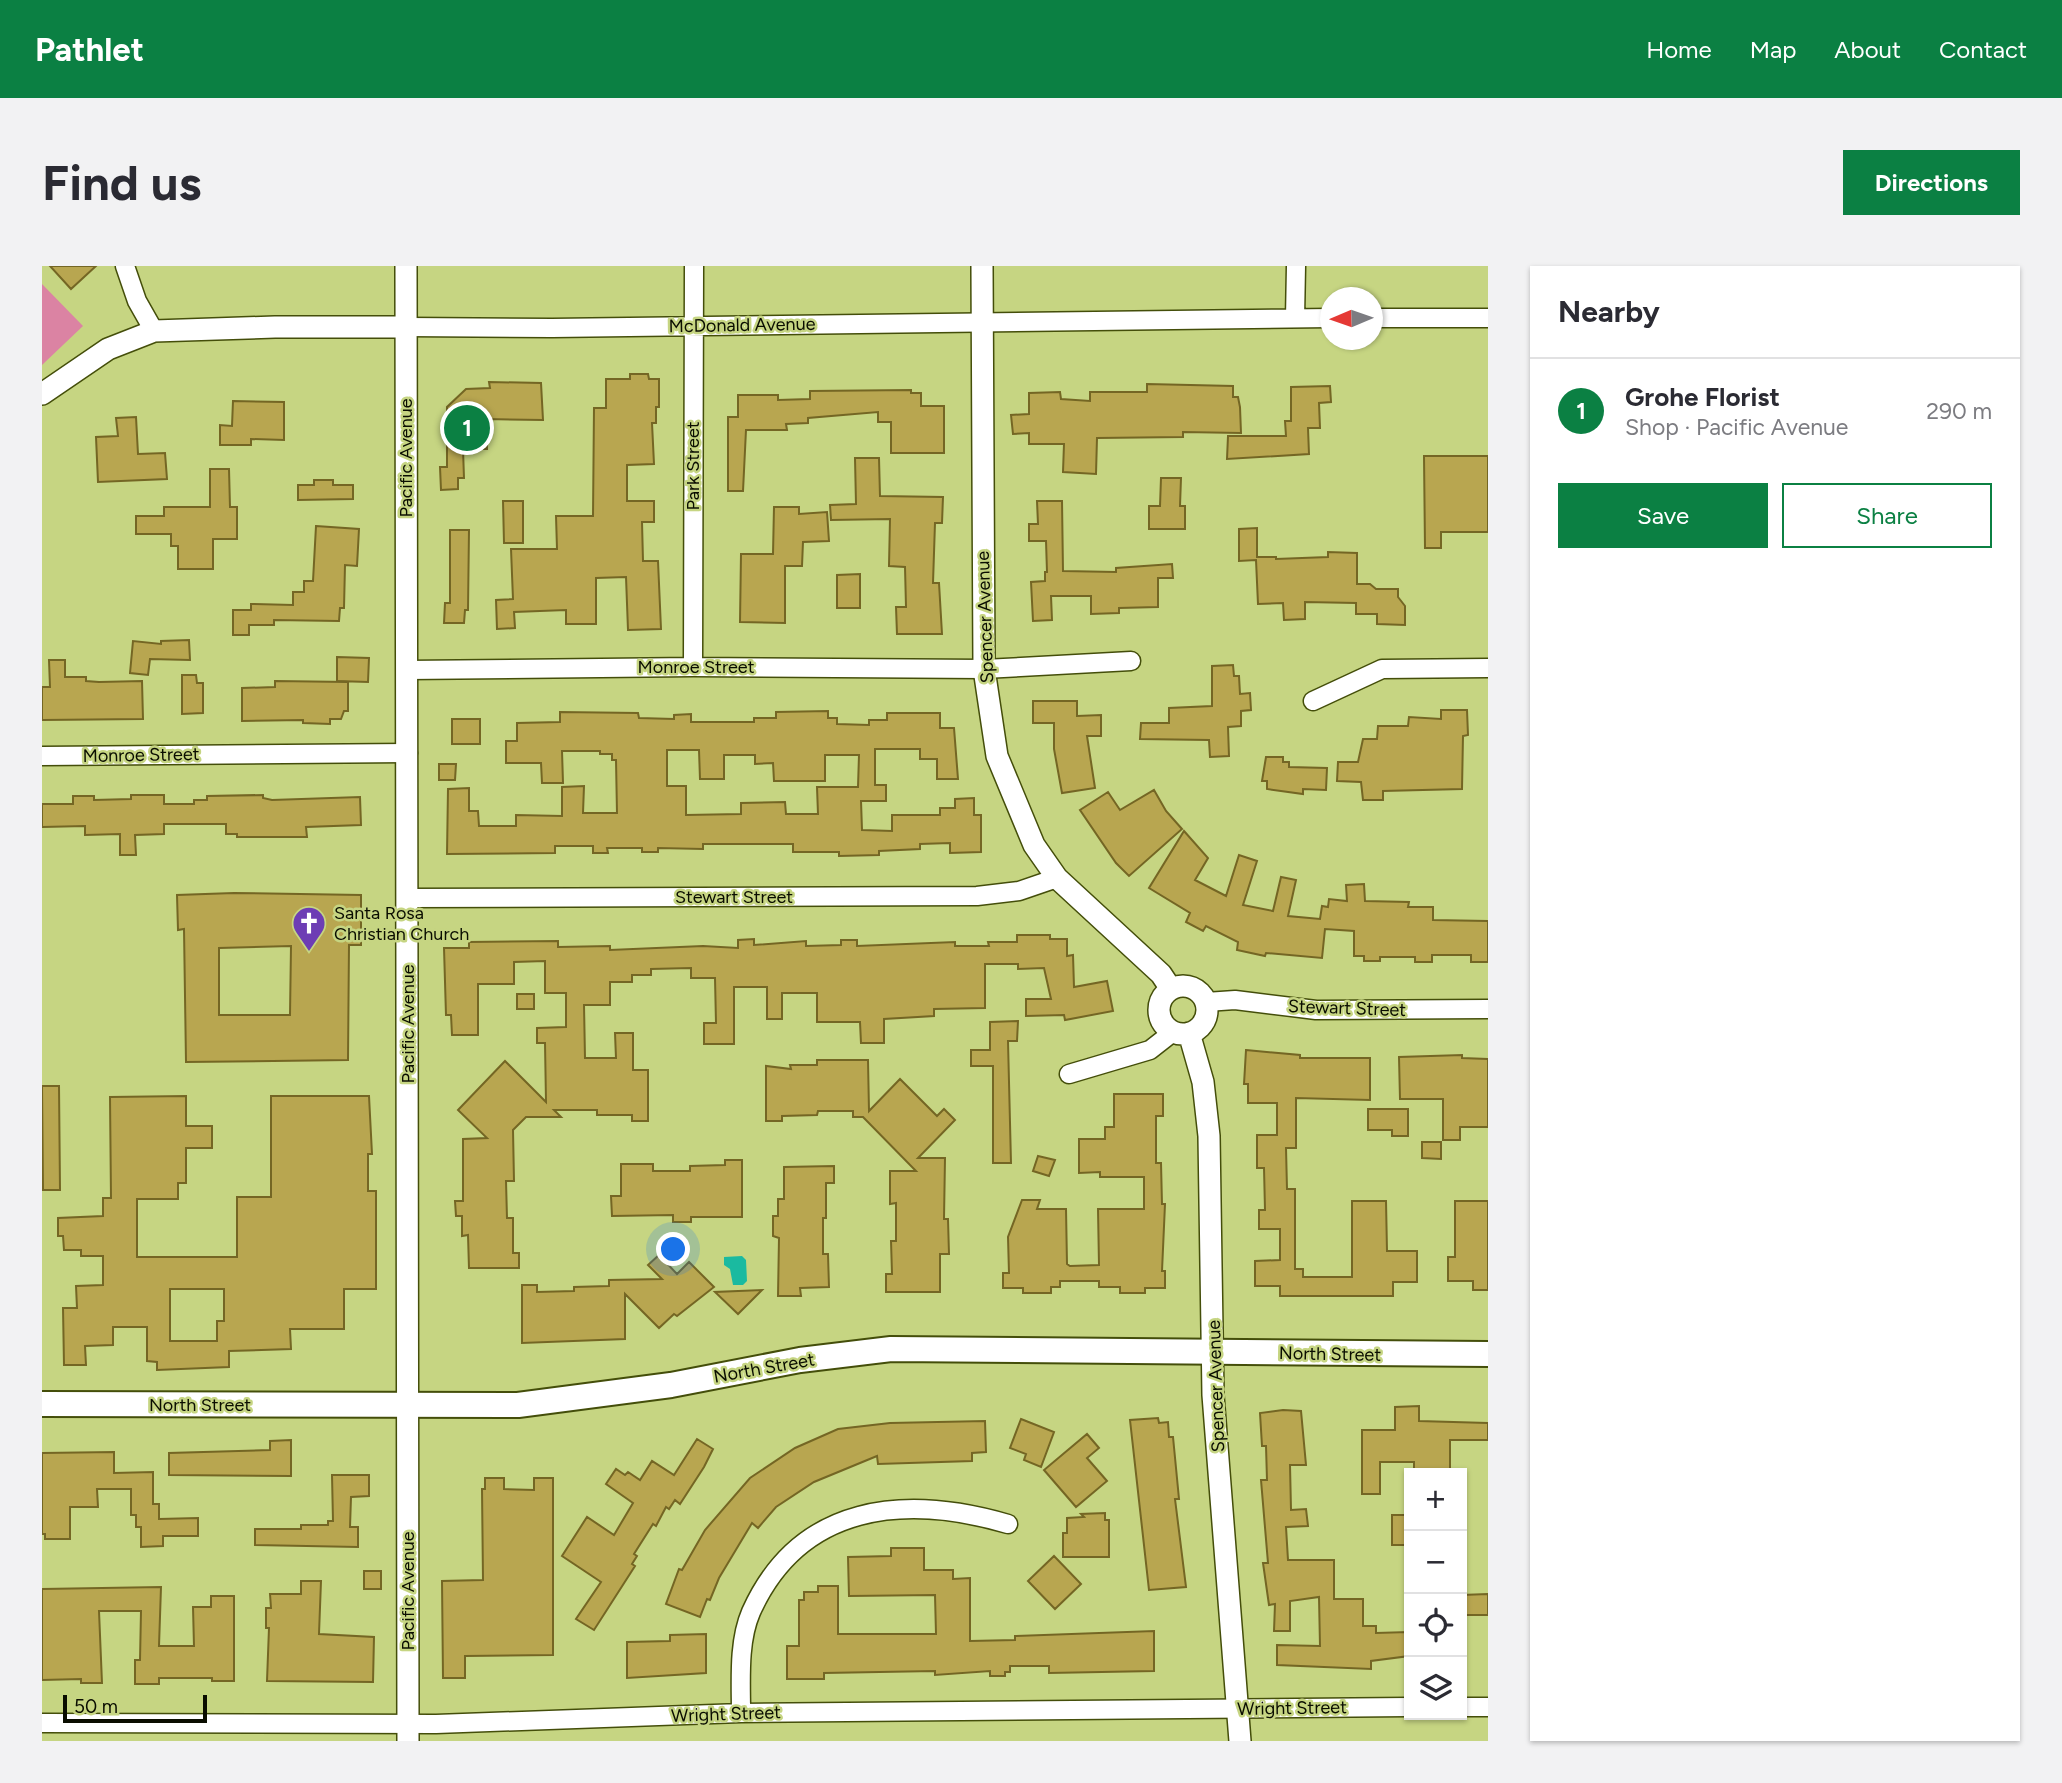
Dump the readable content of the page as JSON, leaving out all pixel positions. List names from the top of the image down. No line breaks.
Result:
{"streets":{"main road":["North Street"],"street":["McDonald Avenue","Pacific Avenue","Park Street","Spencer Avenue","Monroe Street","Stewart Street","Wright Street"]},"crossings":[["McDonald Avenue","Pacific Avenue"],["McDonald Avenue","Park Street"],["McDonald Avenue","Spencer Avenue"],["Pacific Avenue","Monroe Street"],["Pacific Avenue","Stewart Street"],["Pacific Avenue","North Street"],["Pacific Avenue","Wright Street"],["Park Street","Monroe Street"],["Spencer Avenue","Monroe Street"],["Spencer Avenue","Stewart Street"],["Spencer Avenue","North Street"],["Spencer Avenue","Wright Street"]],"places":{"church":["Santa Rosa Christian Church"]},"scale_bar":"50 m","north":"left","page":{"header":"Pathlet","nav":["Home","Map","About","Contact"],"buttons":["Directions",["Save","Share"]],"title":"Find us","heading":"Nearby","list":[{"mark":"1","name":"Grohe Florist","note":"Shop · Pacific Avenue","value":"290 m"}],"pins":"1","map_buttons":["+","−"],"scale":"50 m"}}
